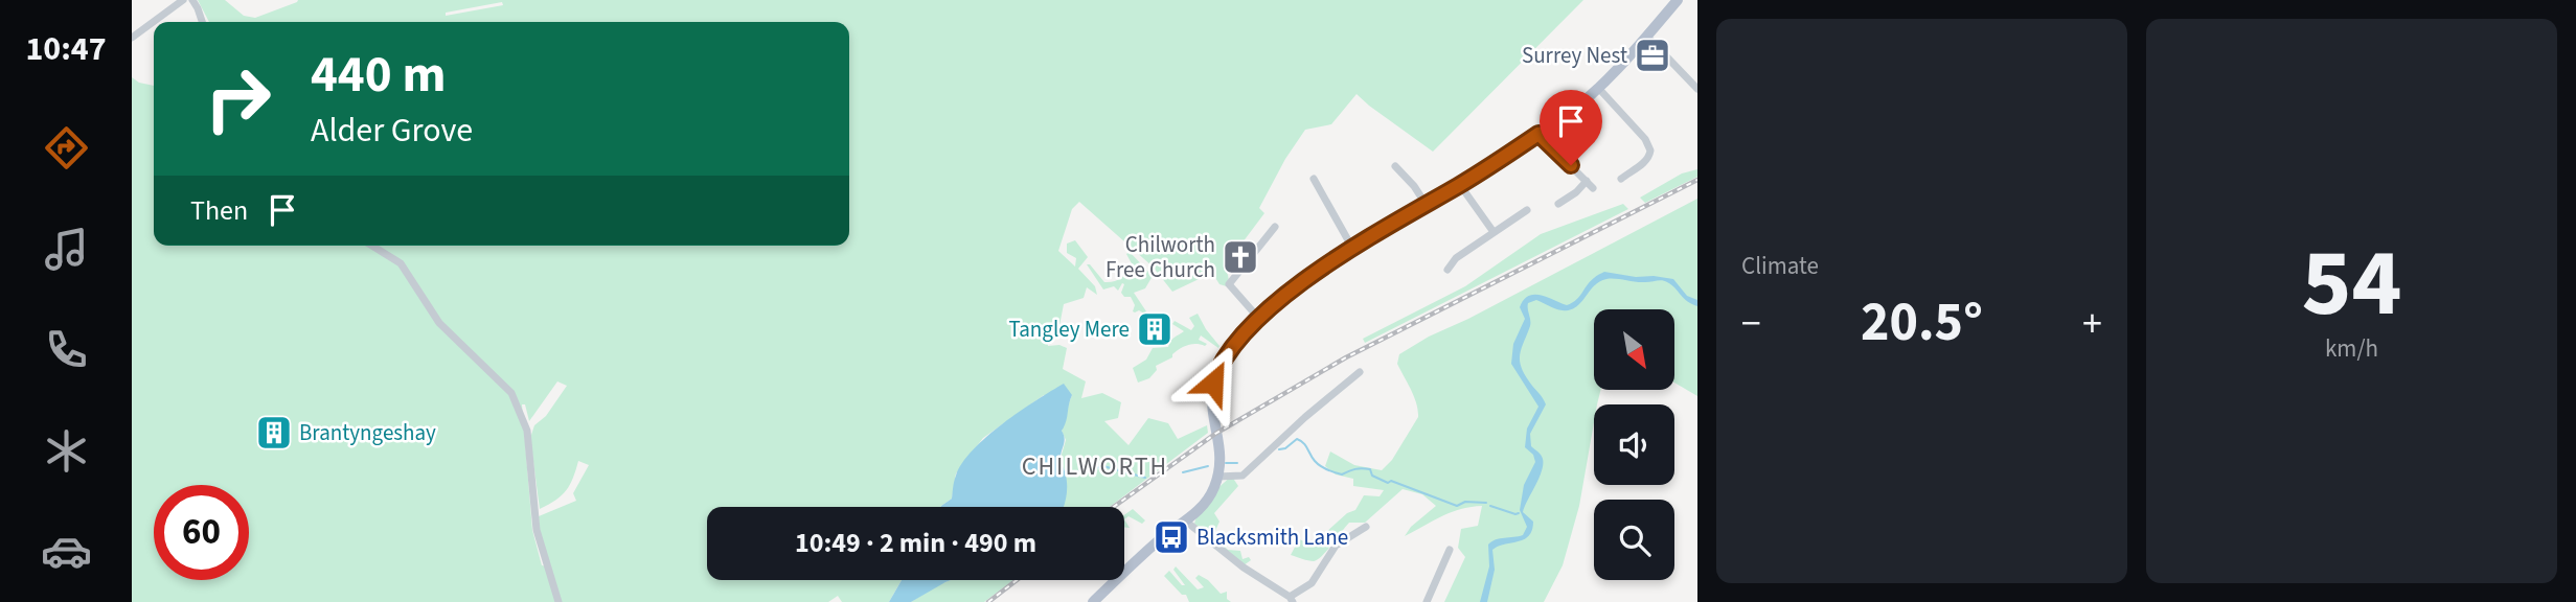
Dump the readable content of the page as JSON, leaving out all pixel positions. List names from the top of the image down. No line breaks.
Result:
{"districts":["CHILWORTH"],"places":{"office":["Surrey Nest"],"church":["Chilworth Free Church"],"building":["Tangley Mere","Brantyngeshay"],"bus stop":["Blacksmith Lane"]},"north":"bottom right","page":{"tabs":"10:47","tile":["Climate",["54","km/h"]],"turn":["440 m","Alder Grove"],"then":"Then","heat":["−","20.5°","+"],"limit":"60","trip":"10:49 · 2 min · 490 m"}}
